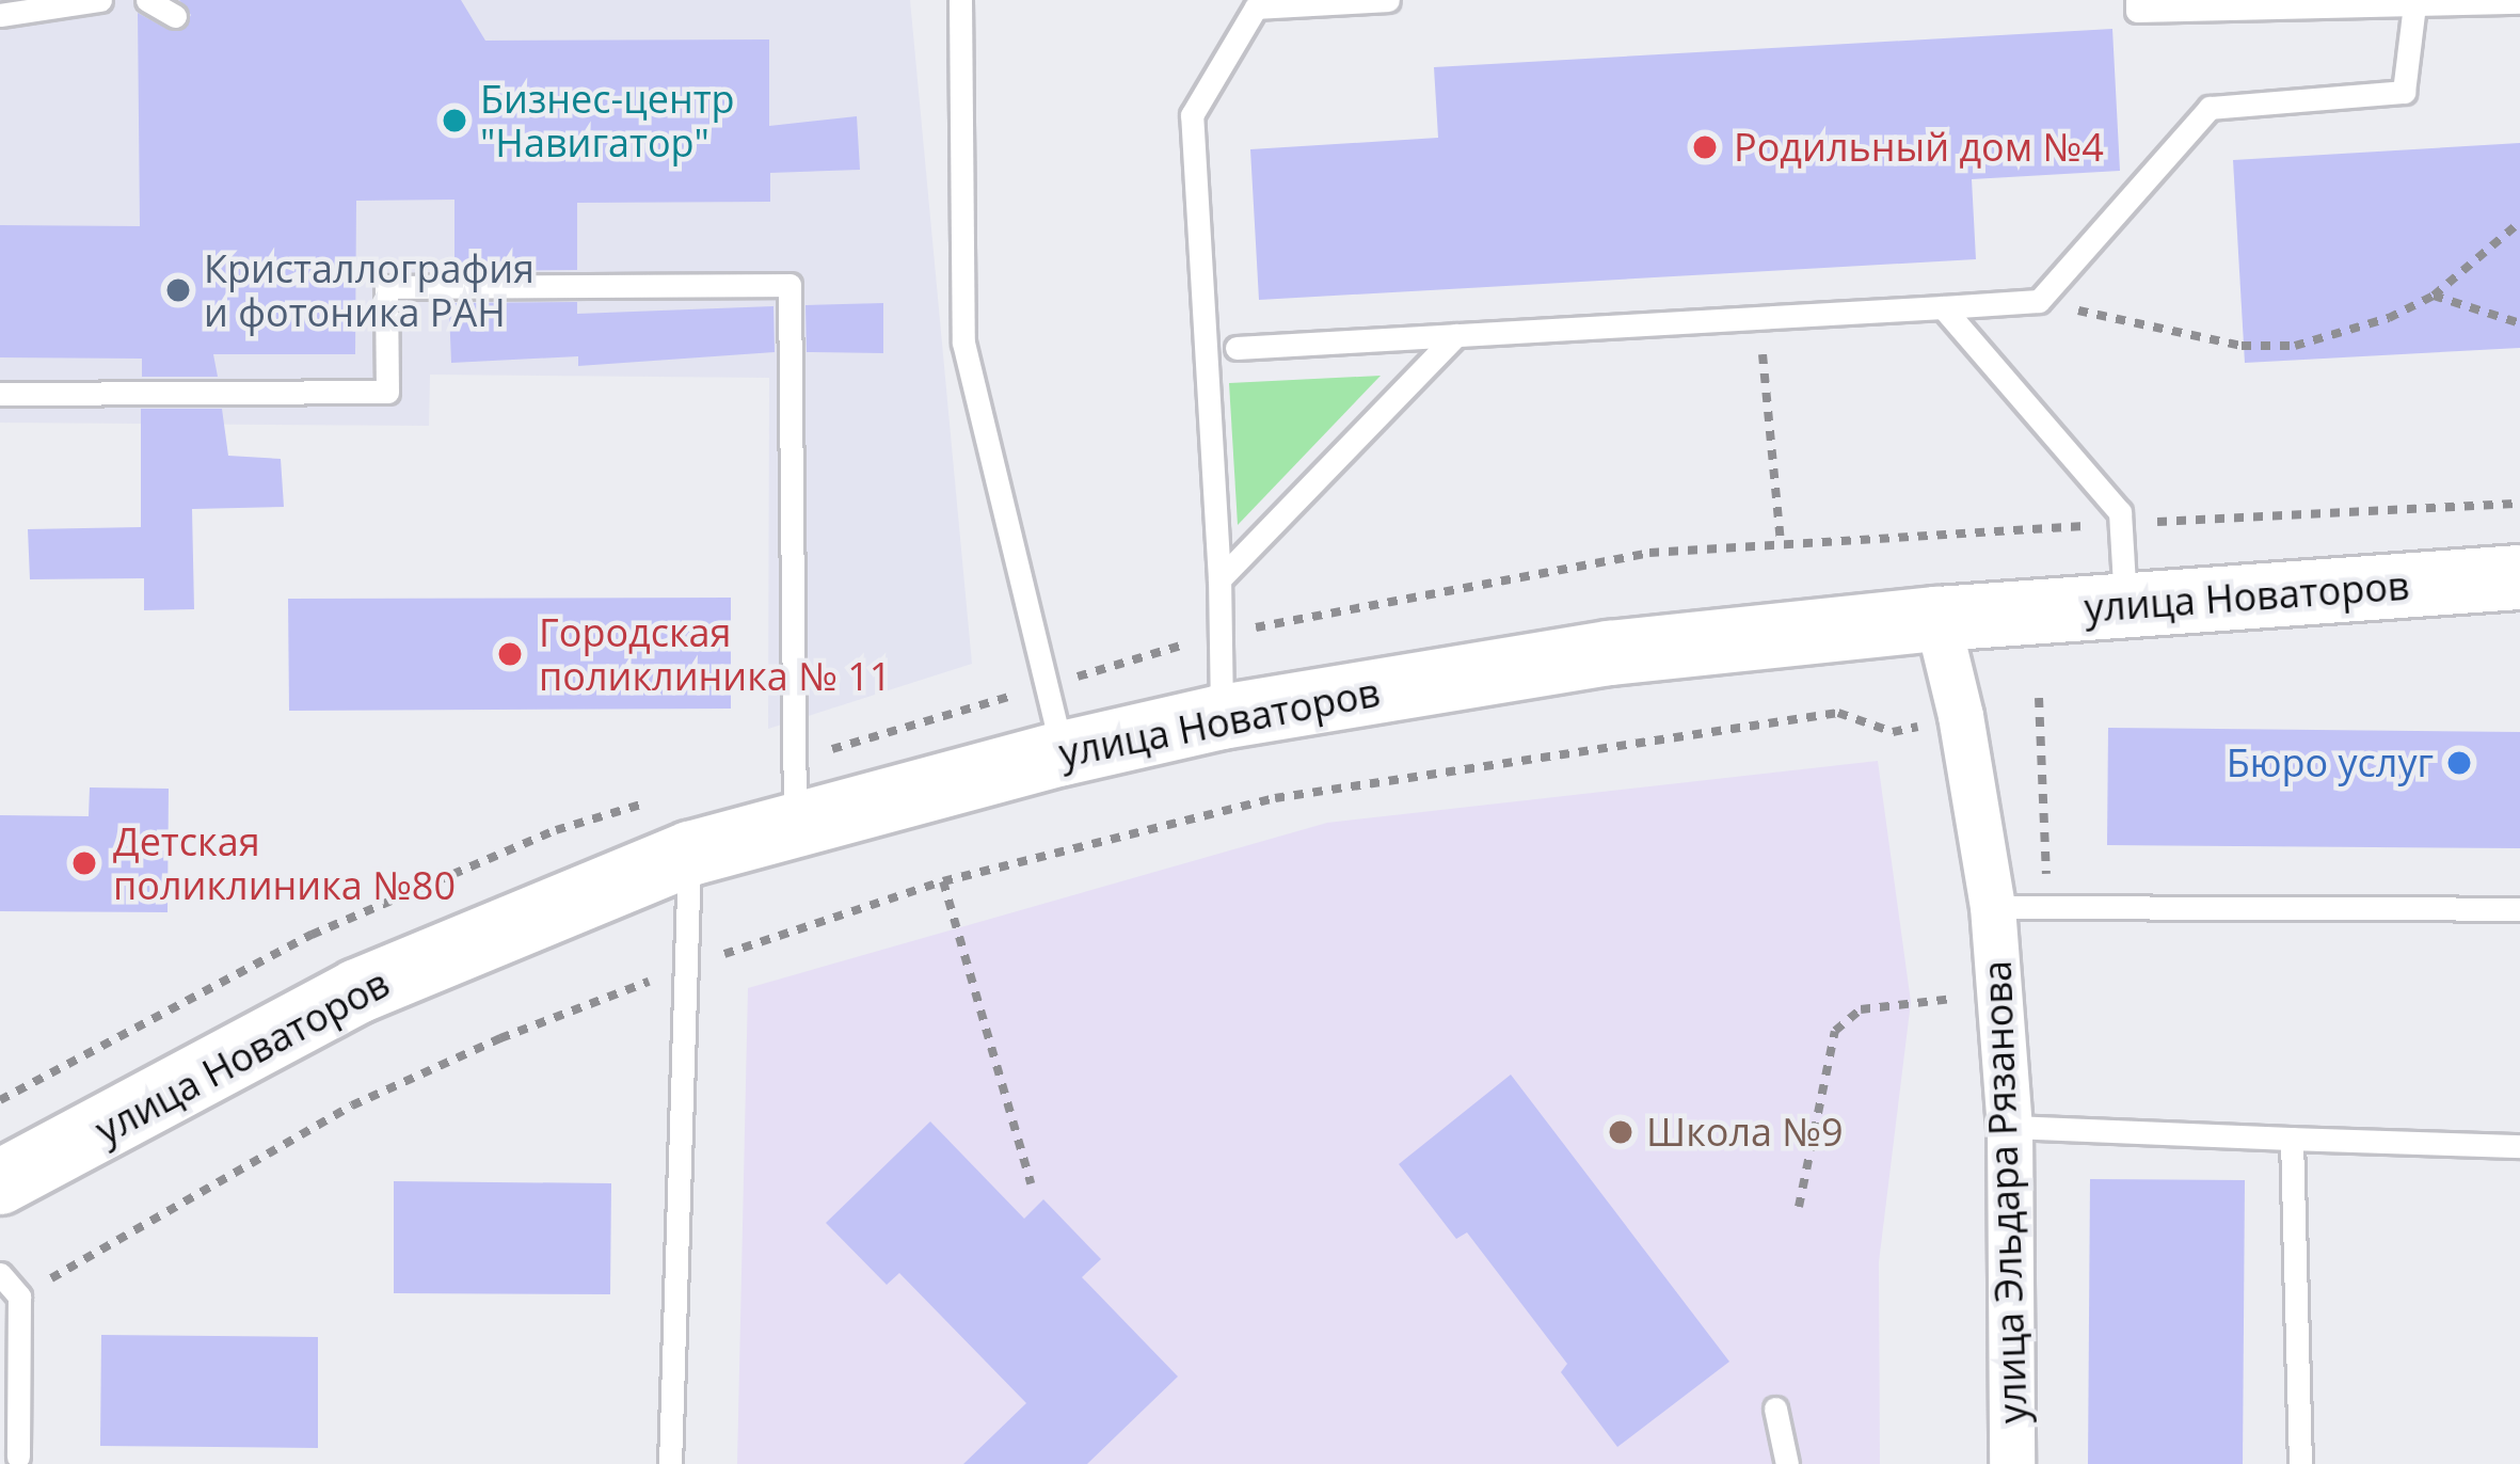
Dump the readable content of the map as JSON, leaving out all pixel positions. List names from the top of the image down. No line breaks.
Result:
{"streets":{"street":["улица Новаторов","улица Эльдара Рязанова"]},"crossings":[["улица Новаторов","улица Эльдара Рязанова"]],"places":["Бизнеc-центр \"Навигатор\"","Родильный дом №4","Кристаллография и фотоника РАН","Городская поликлиника № 11","Бюро услуг","Детская поликлиника №80","Школа №9"]}
